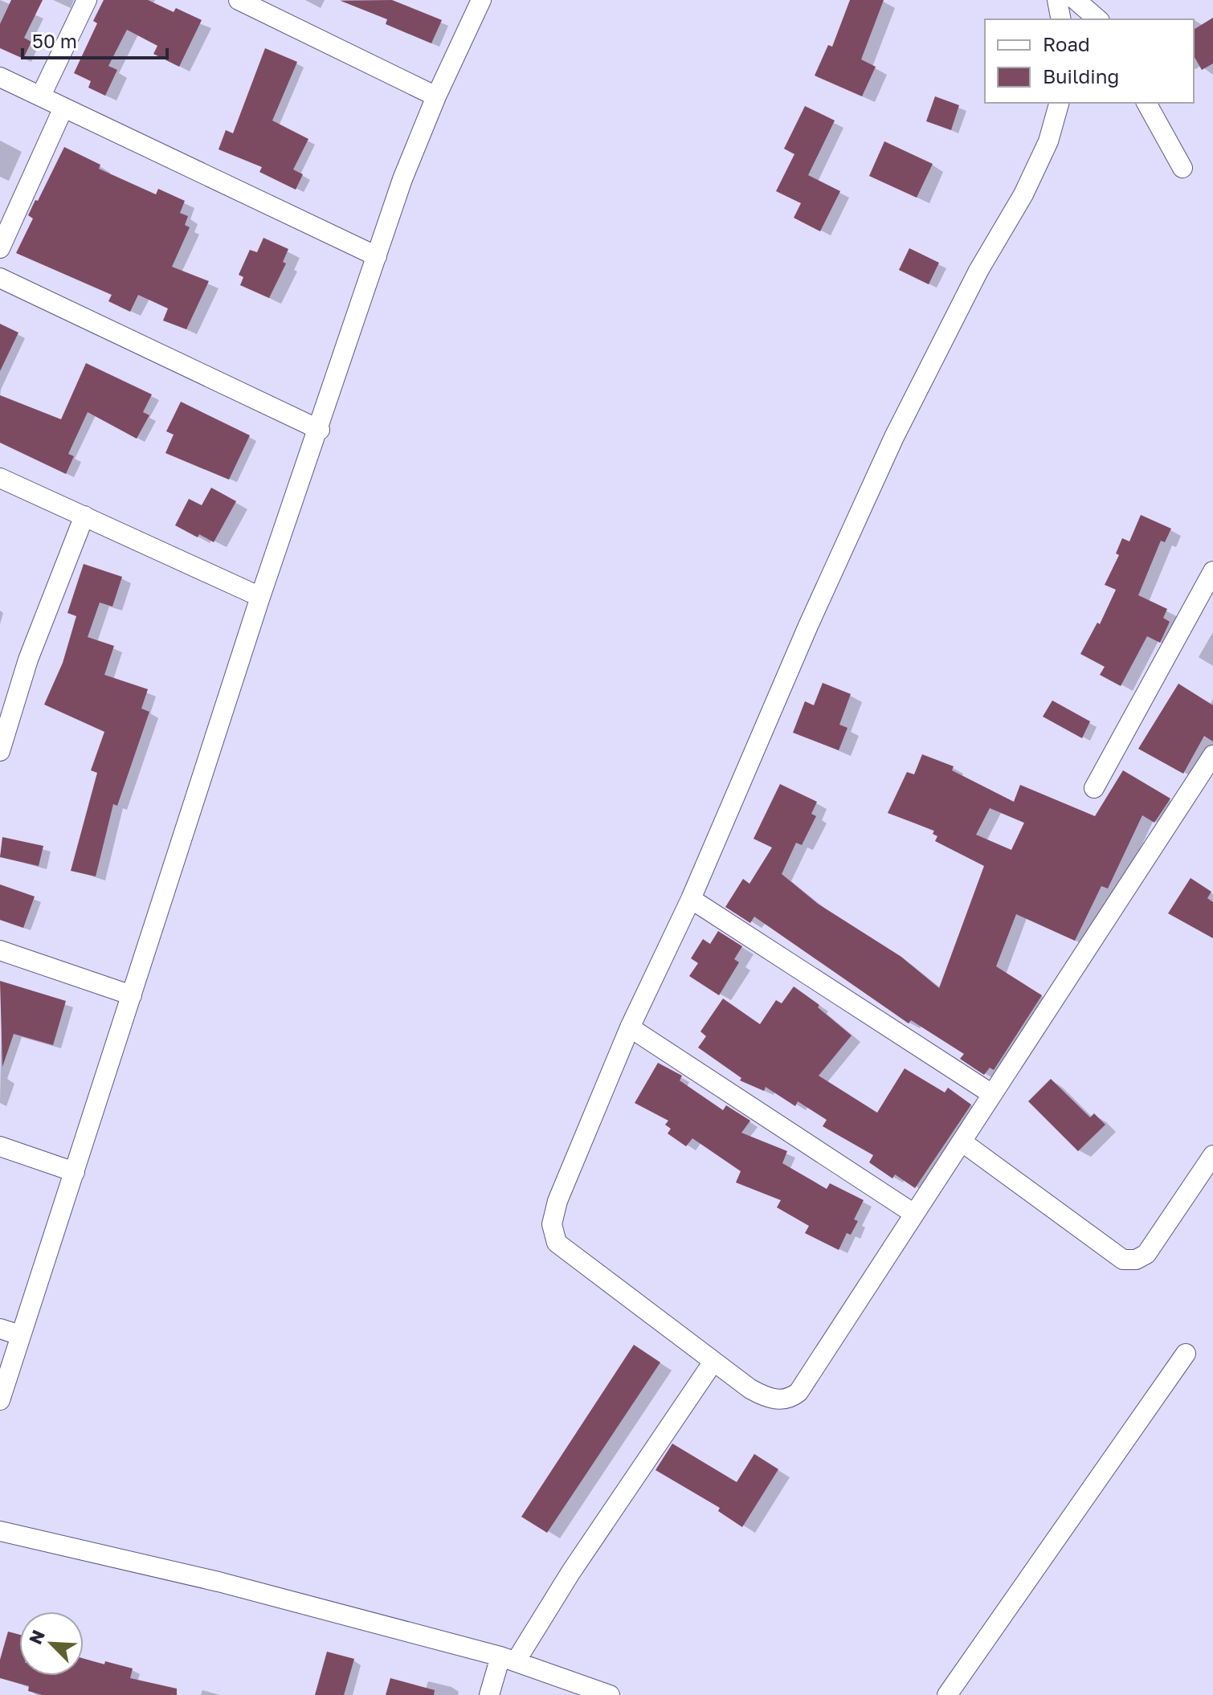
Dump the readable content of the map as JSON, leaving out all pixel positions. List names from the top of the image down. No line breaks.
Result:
{"legend":["Road","Building"],"scale_bar":"50 m","north":"top left"}
